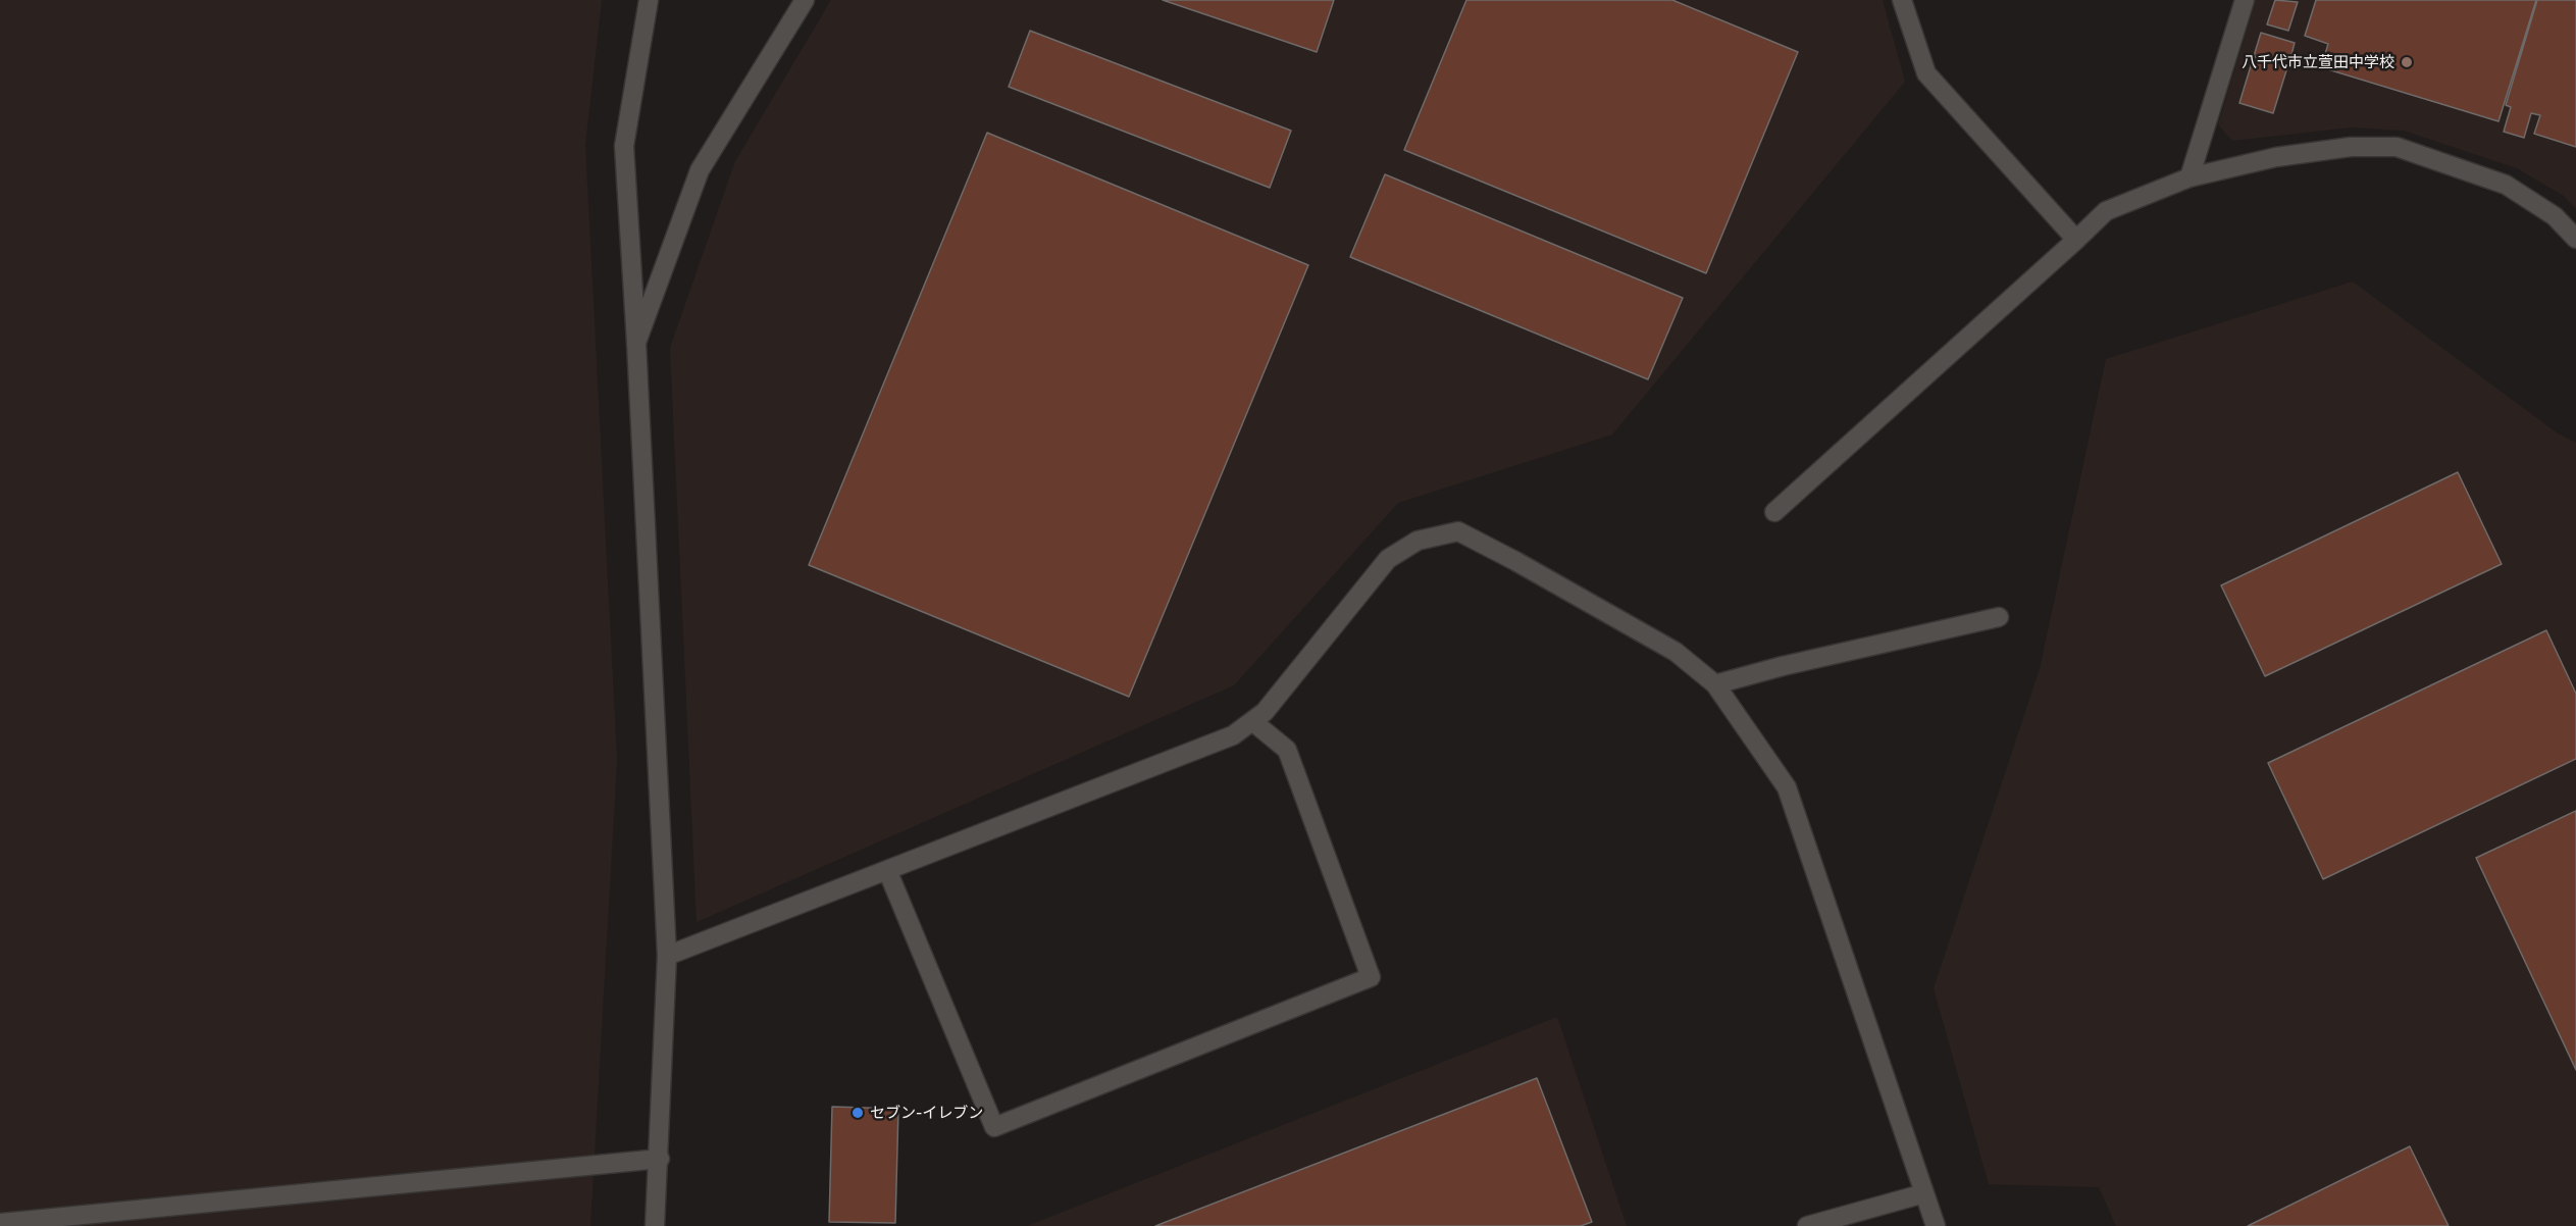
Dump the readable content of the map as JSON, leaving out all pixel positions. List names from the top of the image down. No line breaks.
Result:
{"places":["八千代市立萱田中学校","セブン-イレブン"]}
